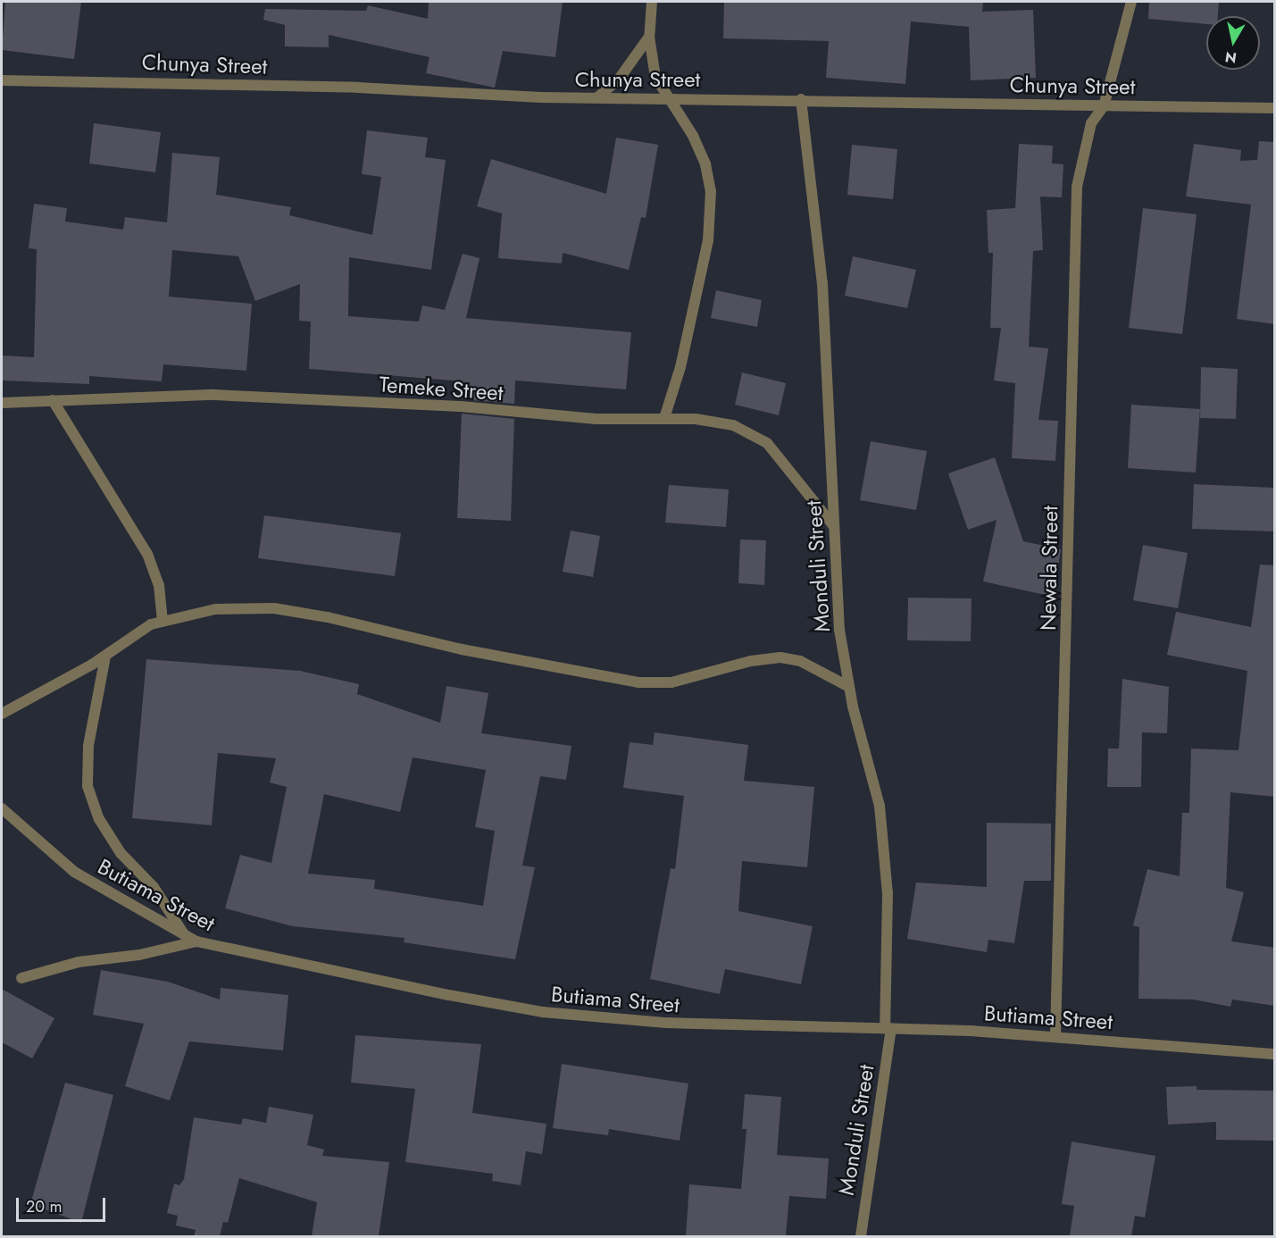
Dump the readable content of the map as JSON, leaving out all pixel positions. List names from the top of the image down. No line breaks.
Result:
{"streets":{"street":["Chunya Street","Temeke Street","Monduli Street","Newala Street","Butiama Street"]},"crossings":[["Chunya Street","Monduli Street"],["Chunya Street","Newala Street"],["Temeke Street","Monduli Street"],["Monduli Street","Butiama Street"],["Newala Street","Butiama Street"]],"scale_bar":"20 m","north":"bottom"}
